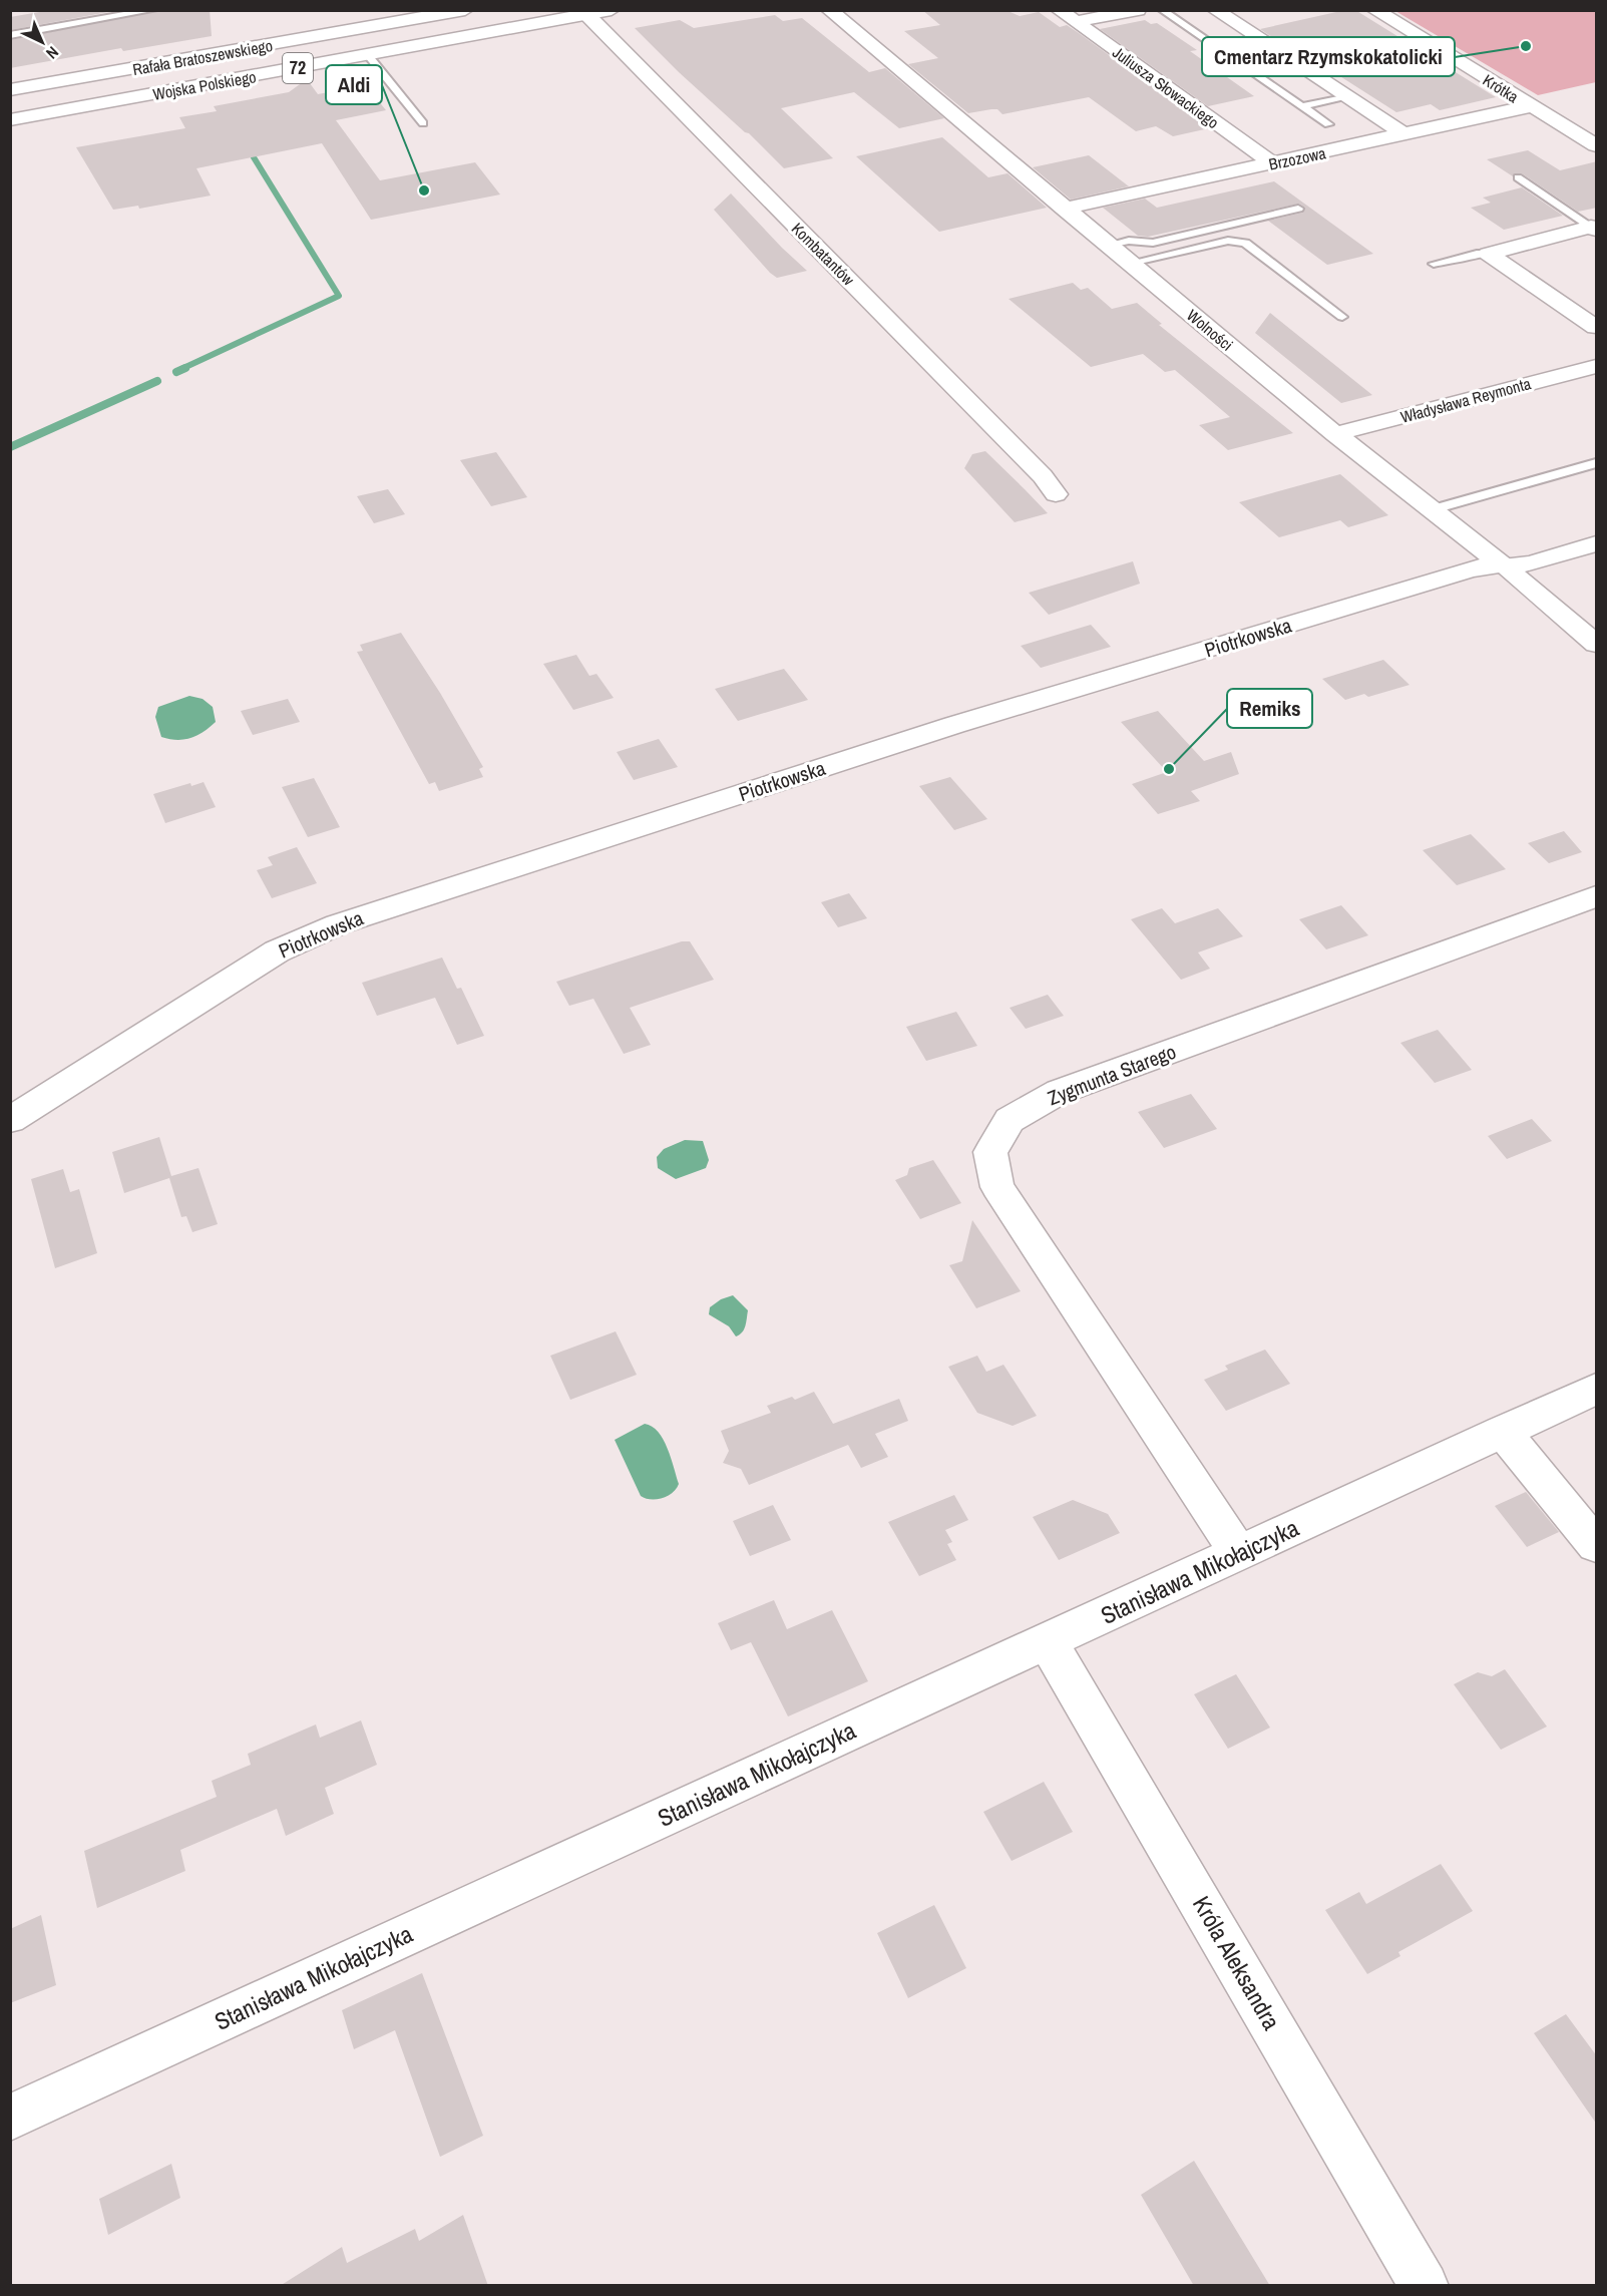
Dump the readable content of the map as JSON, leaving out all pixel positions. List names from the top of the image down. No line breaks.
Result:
{"streets":{"street":["Rafała Bratoszewskiego","72","Wojska Polskiego","Juliusza Słowackiego","Krótka","Brzozowa","Kombatantów","Wolności","Władysława Reymonta","Piotrkowska","Zygmunta Starego","Stanisława Mikołajczyka","Króla Aleksandra"]},"crossings":[["Wojska Polskiego","Kombatantów"],["Juliusza Słowackiego","Brzozowa"],["Krótka","Brzozowa"],["Brzozowa","Wolności"],["Wolności","Władysława Reymonta"],["Wolności","Piotrkowska"],["Zygmunta Starego","Stanisława Mikołajczyka"],["Stanisława Mikołajczyka","Króla Aleksandra"]],"places":["Cmentarz Rzymskokatolicki","Aldi","Remiks"],"north":"bottom right"}
